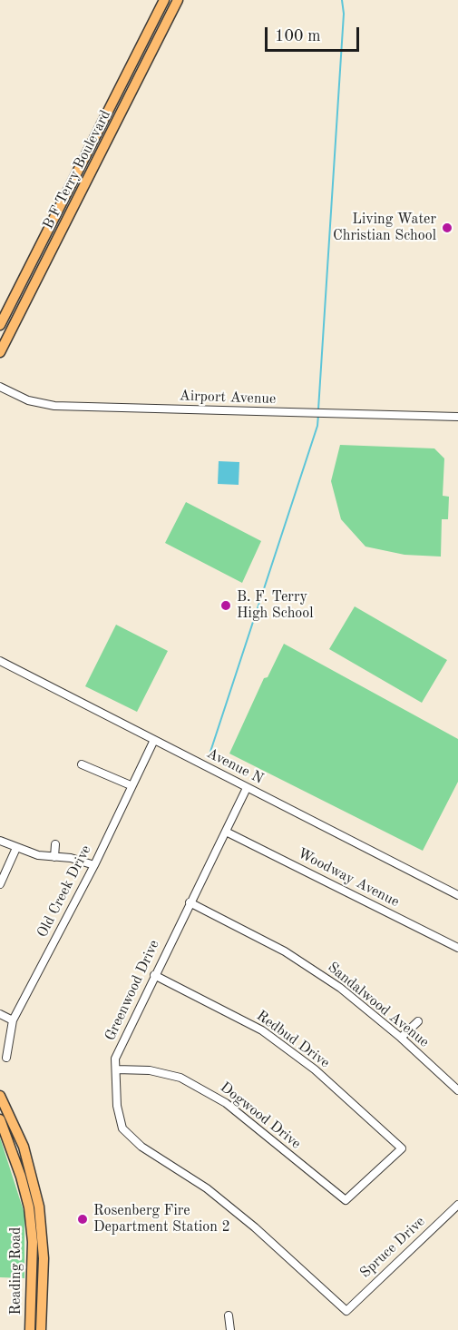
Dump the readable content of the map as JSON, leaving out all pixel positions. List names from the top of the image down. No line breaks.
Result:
{"streets":{"main road":["B F Terry Boulevard","Reading Road"],"street":["Airport Avenue","Avenue N","Woodway Avenue","Old Creek Drive","Greenwood Drive","Sandalwood Avenue","Redbud Drive","Dogwood Drive","Spruce Drive"]},"crossings":[["Avenue N","Old Creek Drive"],["Avenue N","Greenwood Drive"],["Woodway Avenue","Greenwood Drive"],["Greenwood Drive","Sandalwood Avenue"],["Greenwood Drive","Redbud Drive"],["Greenwood Drive","Dogwood Drive"],["Greenwood Drive","Spruce Drive"],["Redbud Drive","Dogwood Drive"]],"places":["Living Water Christian School","B. F. Terry High School","Rosenberg Fire Department Station 2"],"scale_bar":"100 m"}
